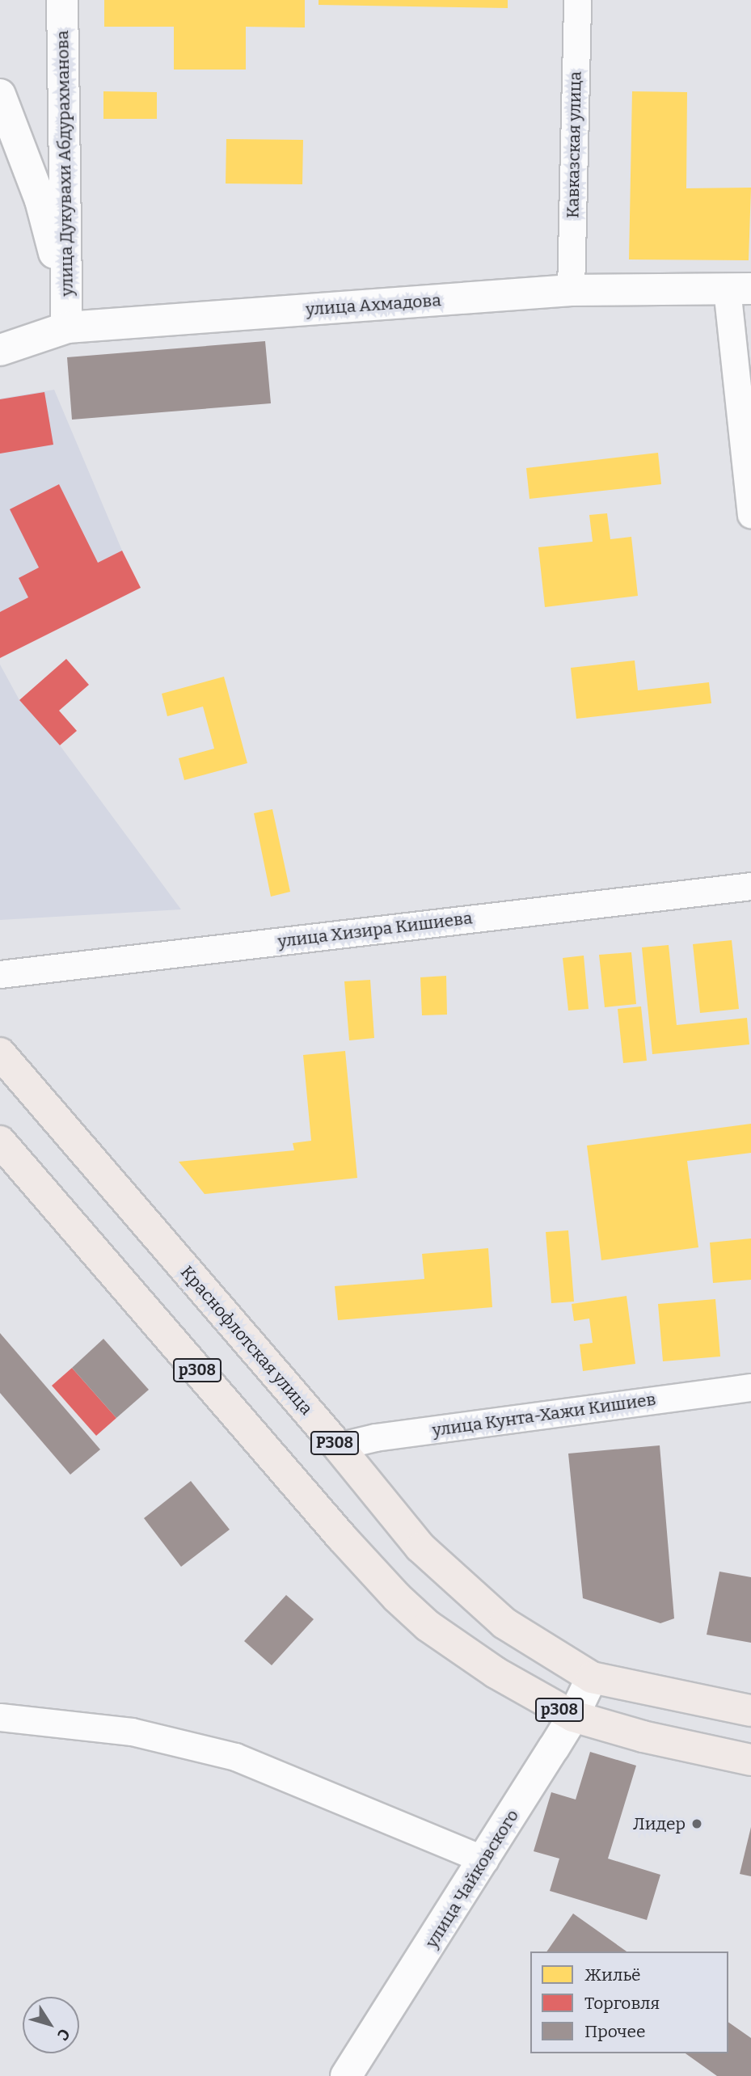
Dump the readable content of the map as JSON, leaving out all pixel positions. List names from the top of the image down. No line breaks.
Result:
{"streets":{"main road":["Краснофлотская улица","p308","P308"],"street":["Кавказская улица","улица Дукувахи Абдурахманова","улица Ахмадова","улица Хизира Кишиева","улица Кунта-Хажи Кишиев","улица Чайковского"]},"crossings":[["Кавказская улица","улица Ахмадова"],["улица Дукувахи Абдурахманова","улица Ахмадова"],["Краснофлотская улица","улица Кунта-Хажи Кишиев"],["Краснофлотская улица","улица Чайковского"],["p308","улица Чайковского"]],"places":["Лидер"],"legend":["Жильё","Торговля","Прочее"],"north":"bottom right"}
